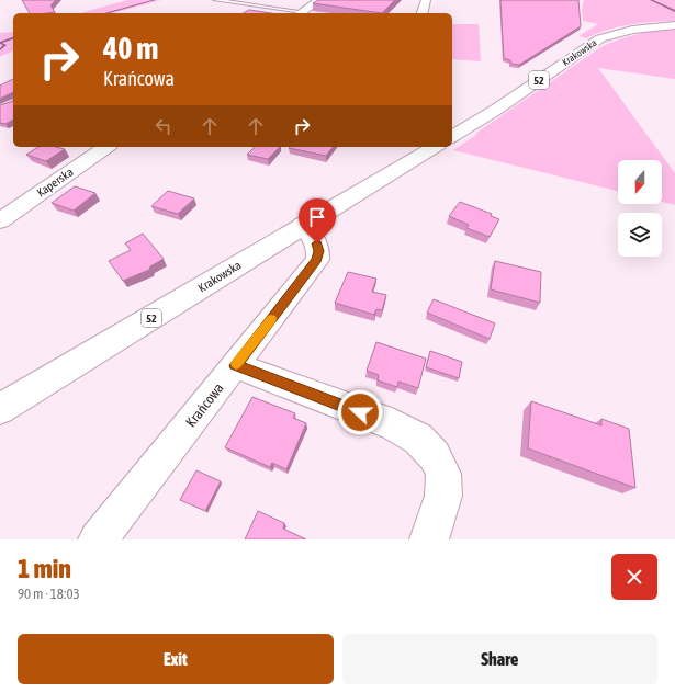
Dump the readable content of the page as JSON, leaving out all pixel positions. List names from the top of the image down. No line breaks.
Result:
{"streets":{"main road":["Krakowska","52","Kaperska","Krańcowa"]},"crossings":[["Krakowska","Krańcowa"]],"north":"bottom","page":{"turn":["40 m","Krańcowa"],"heading":["1 min","90 m · 18:03"],"buttons":["Exit","Share"]}}
